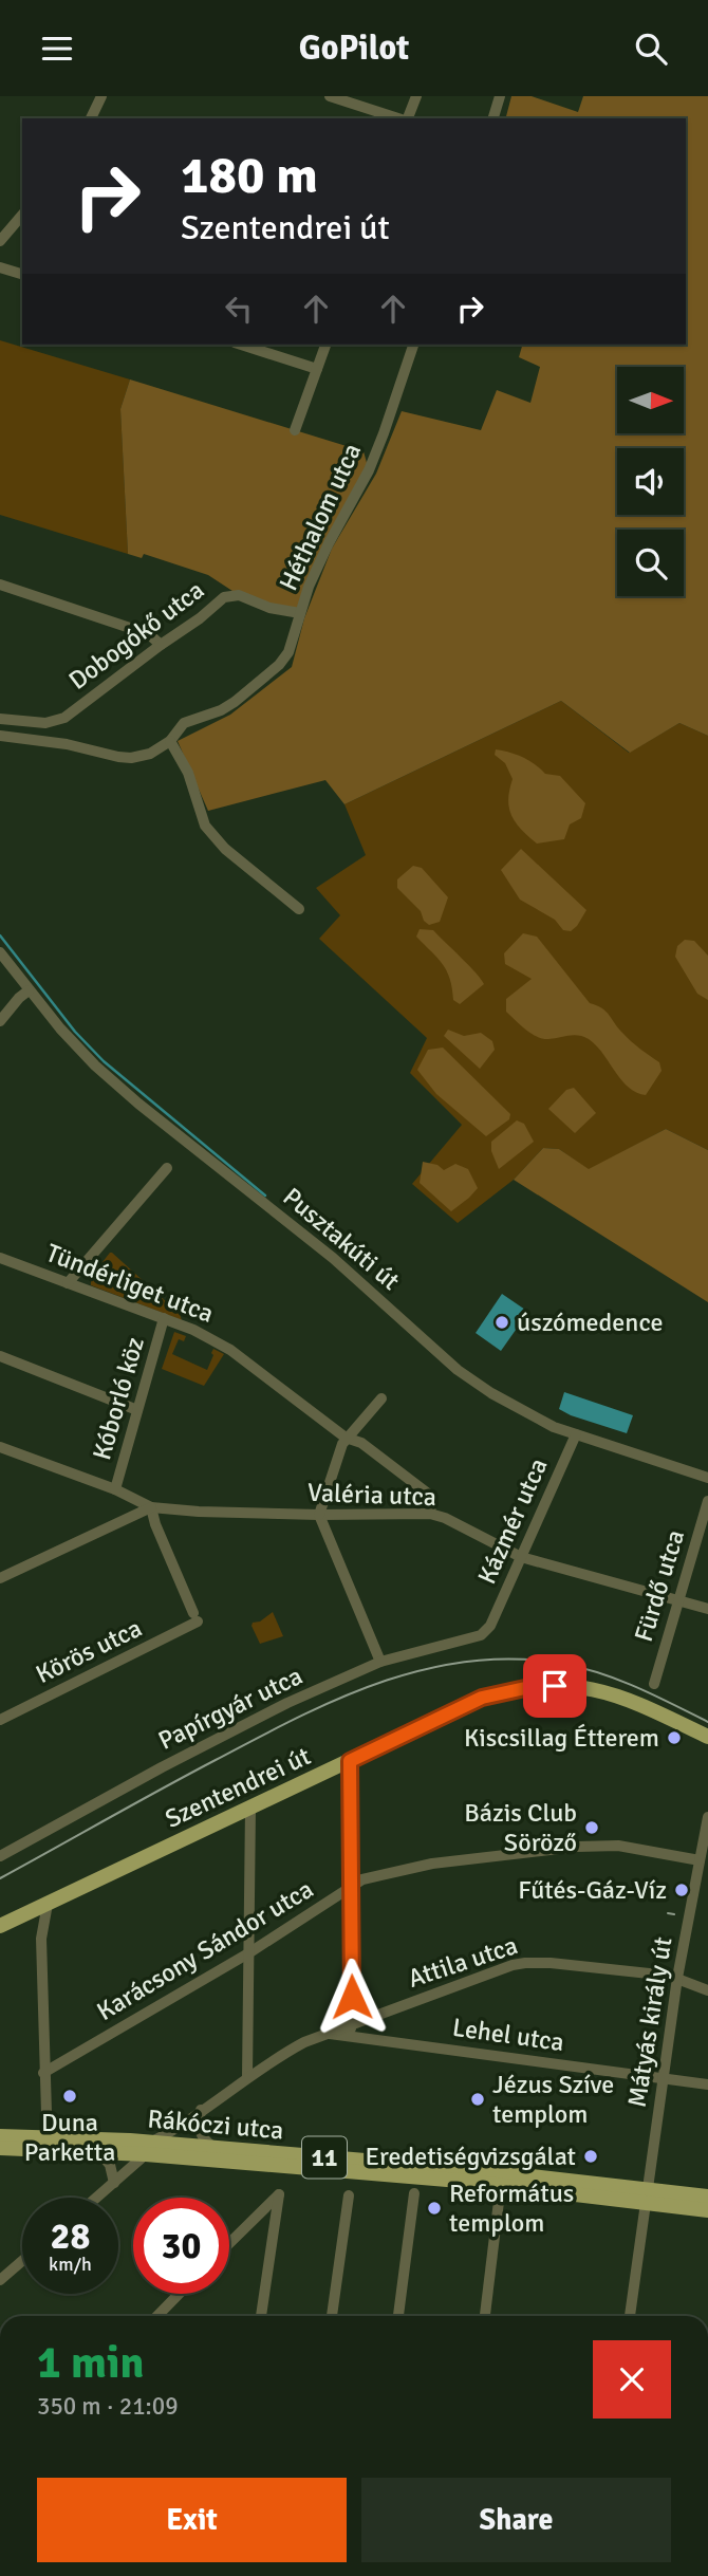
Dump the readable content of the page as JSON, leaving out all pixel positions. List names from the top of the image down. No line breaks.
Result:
{"streets":{"main road":["Szentendrei út","Rákóczi utca","11"],"street":["Héthalom utca","Dobogókő utca","Pusztakúti út","Tündérliget utca","Kóborló köz","Valéria utca","Kázmér utca","Fürdő utca","Körös utca","Papírgyár utca","Karácsony Sándor utca","Attila utca","Mátyás király út","Lehel utca"]},"crossings":[["Héthalom utca","Dobogókő utca"],["Pusztakúti út","Kázmér utca"],["Tündérliget utca","Kóborló köz"],["Tündérliget utca","Valéria utca"],["Valéria utca","Kázmér utca"],["Valéria utca","Fürdő utca"],["Valéria utca","Körös utca"],["Kázmér utca","Papírgyár utca"],["Karácsony Sándor utca","Mátyás király út"],["Attila utca","Mátyás király út"],["Attila utca","Lehel utca"],["Attila utca","Rákóczi utca"],["Mátyás király út","Lehel utca"],["Mátyás király út","Rákóczi utca"],["Mátyás király út","11"],["Rákóczi utca","11"]],"places":["úszómedence","Kiscsillag Étterem","Bázis Club Söröző","Fűtés-Gáz-Víz","Duna Parketta","Jézus Szíve templom","Eredetiségvizsgálat","Református templom"],"north":"right","page":{"header":"GoPilot","turn":["180 m","Szentendrei út"],"speed":"28 km/h","limit":"30","heading":["1 min","350 m · 21:09"],"buttons":["Exit","Share"]}}
